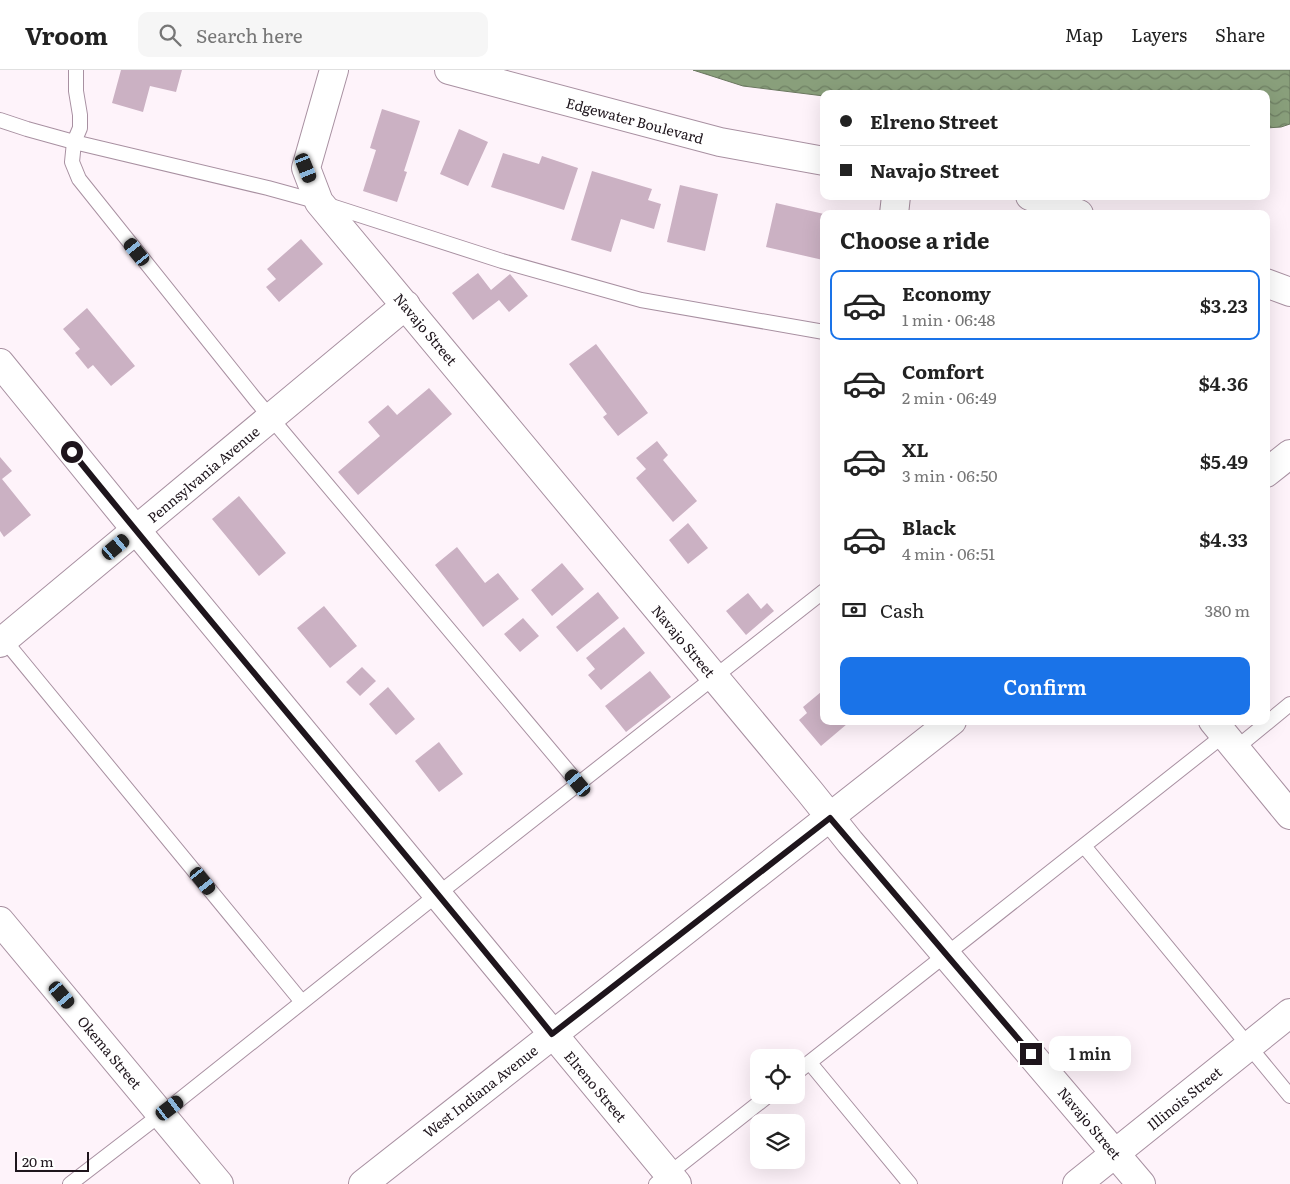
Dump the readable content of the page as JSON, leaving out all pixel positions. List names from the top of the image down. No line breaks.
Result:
{"streets":{"street":["Edgewater Boulevard","Navajo Street","Pennsylvania Avenue","Okema Street","Elreno Street","West Indiana Avenue","Illinois Street"]},"crossings":[["Navajo Street","Pennsylvania Avenue"],["Navajo Street","West Indiana Avenue"],["Navajo Street","Illinois Street"],["Pennsylvania Avenue","Elreno Street"],["Elreno Street","West Indiana Avenue"]],"scale_bar":"20 m","page":{"header":"Vroom","search":"Search here","nav":["Map","Layers","Share"],"banner":["Elreno Street","Navajo Street"],"heading":"Choose a ride","list":[{"name":"Economy","note":"1 min · 06:48","value":"$3.23"},{"name":"Comfort","note":"2 min · 06:49","value":"$4.36"},{"name":"XL","note":"3 min · 06:50","value":"$5.49"},{"name":"Black","note":"4 min · 06:51","value":"$4.33"}],"pay":["Cash","380 m"],"buttons":"Confirm","bubble":"1 min","scale":"20 m"}}
